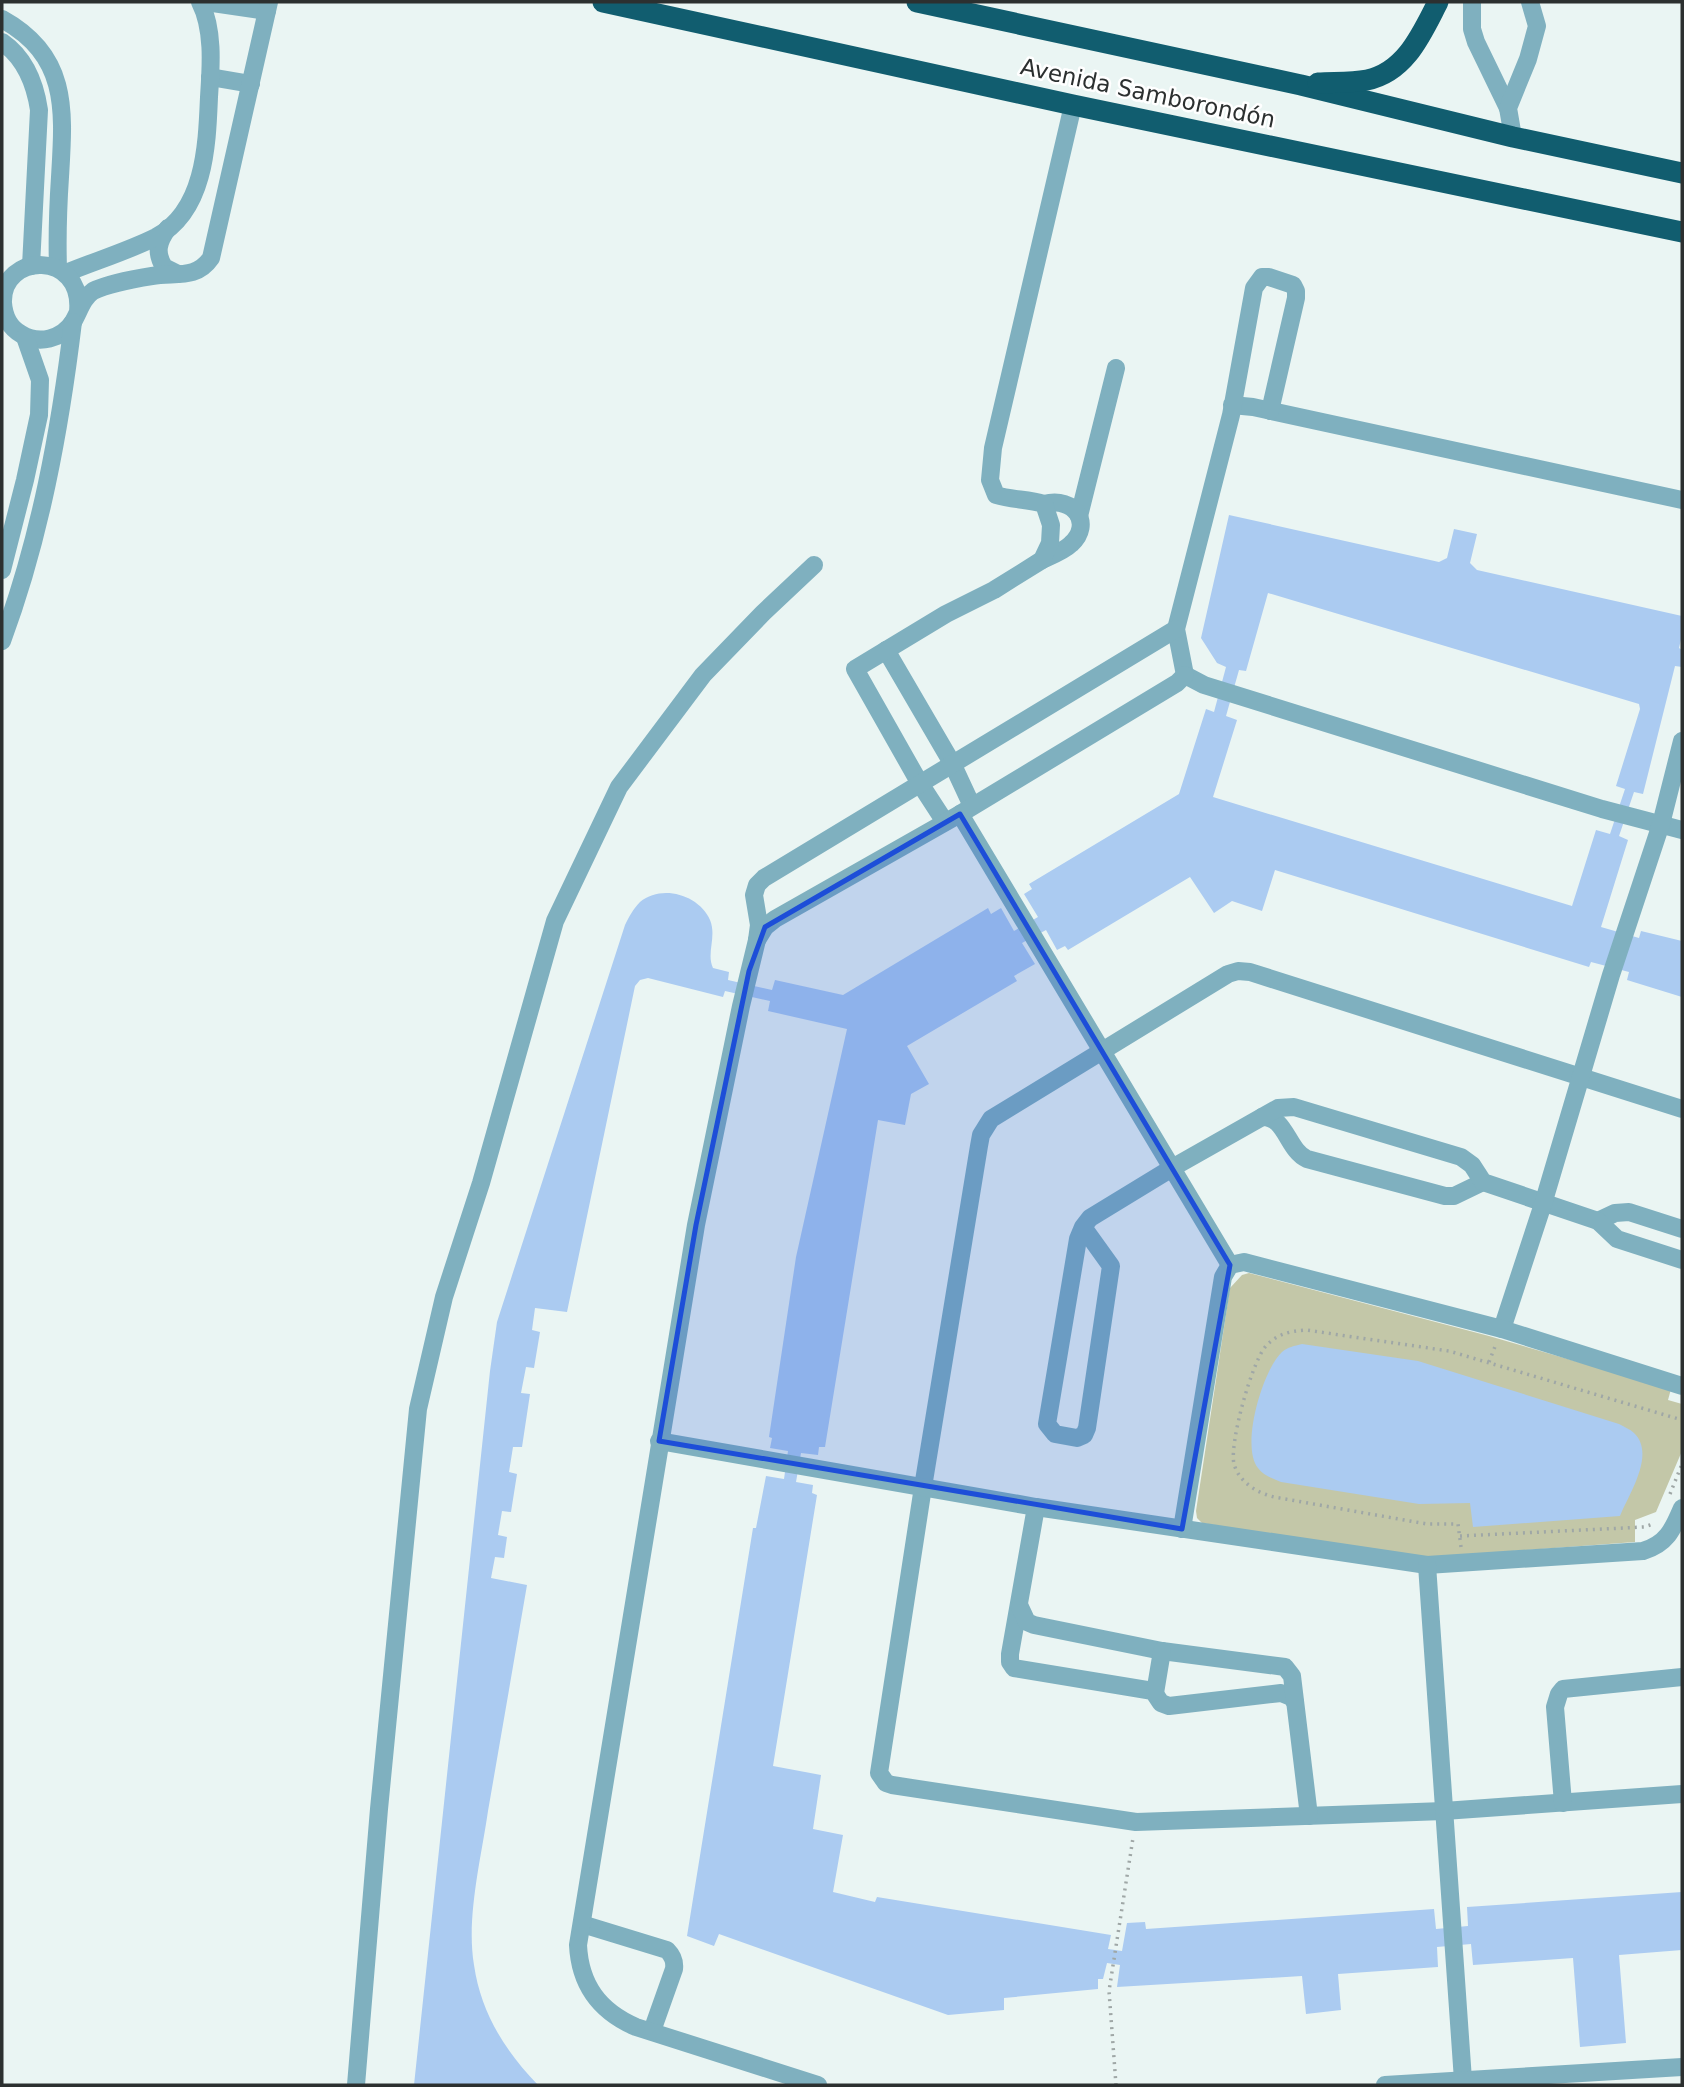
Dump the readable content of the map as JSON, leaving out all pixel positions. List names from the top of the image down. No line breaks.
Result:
{"streets":{"highway":["Avenida Samborondón"]}}
